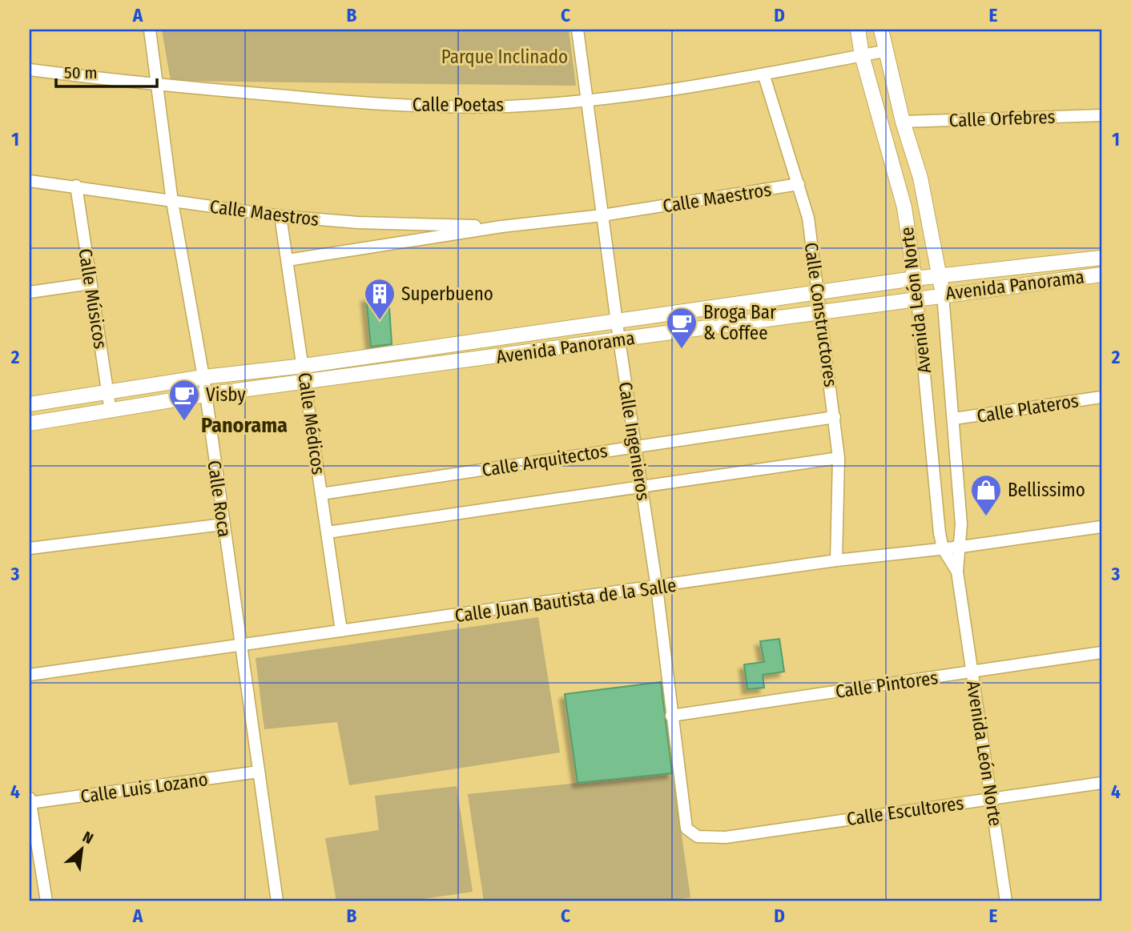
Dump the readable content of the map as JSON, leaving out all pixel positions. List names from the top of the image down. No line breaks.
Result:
{"streets":{"street":["Calle Poetas","Calle Orfebres","Calle Maestros","Avenida Panorama","Calle Músicos","Avenida León Norte","Calle Constructores","Calle Plateros","Calle Médicos","Calle Ingenieros","Calle Arquitectos","Calle Roca","Calle Juan Bautista de la Salle","Calle Pintores","Calle Luis Lozano","Calle Escultores"]},"crossings":[["Calle Poetas","Avenida León Norte"],["Calle Poetas","Calle Constructores"],["Calle Poetas","Calle Ingenieros"],["Calle Poetas","Calle Roca"],["Calle Orfebres","Avenida León Norte"],["Calle Maestros","Calle Músicos"],["Calle Maestros","Calle Constructores"],["Calle Maestros","Calle Médicos"],["Calle Maestros","Calle Ingenieros"],["Calle Maestros","Calle Roca"],["Avenida Panorama","Calle Músicos"],["Avenida Panorama","Avenida León Norte"],["Avenida Panorama","Calle Constructores"],["Avenida Panorama","Calle Médicos"],["Avenida Panorama","Calle Ingenieros"],["Avenida Panorama","Calle Roca"],["Avenida León Norte","Calle Plateros"],["Avenida León Norte","Calle Juan Bautista de la Salle"],["Avenida León Norte","Calle Pintores"],["Avenida León Norte","Calle Escultores"],["Calle Constructores","Calle Arquitectos"],["Calle Constructores","Calle Juan Bautista de la Salle"],["Calle Médicos","Calle Arquitectos"],["Calle Médicos","Calle Juan Bautista de la Salle"],["Calle Ingenieros","Calle Arquitectos"],["Calle Ingenieros","Calle Juan Bautista de la Salle"],["Calle Ingenieros","Calle Pintores"],["Calle Ingenieros","Calle Escultores"],["Calle Roca","Calle Juan Bautista de la Salle"],["Calle Roca","Calle Luis Lozano"]],"districts":["Panorama"],"parks":["Parque Inclinado"],"places":{"building":["Superbueno"],"cafe":["Broga Bar & Coffee","Visby"],"shop":["Bellissimo"]},"scale_bar":"50 m","north":"top right","grid":{"columns":["A","B","C","D","E"],"rows":["1","2","3","4"]}}
